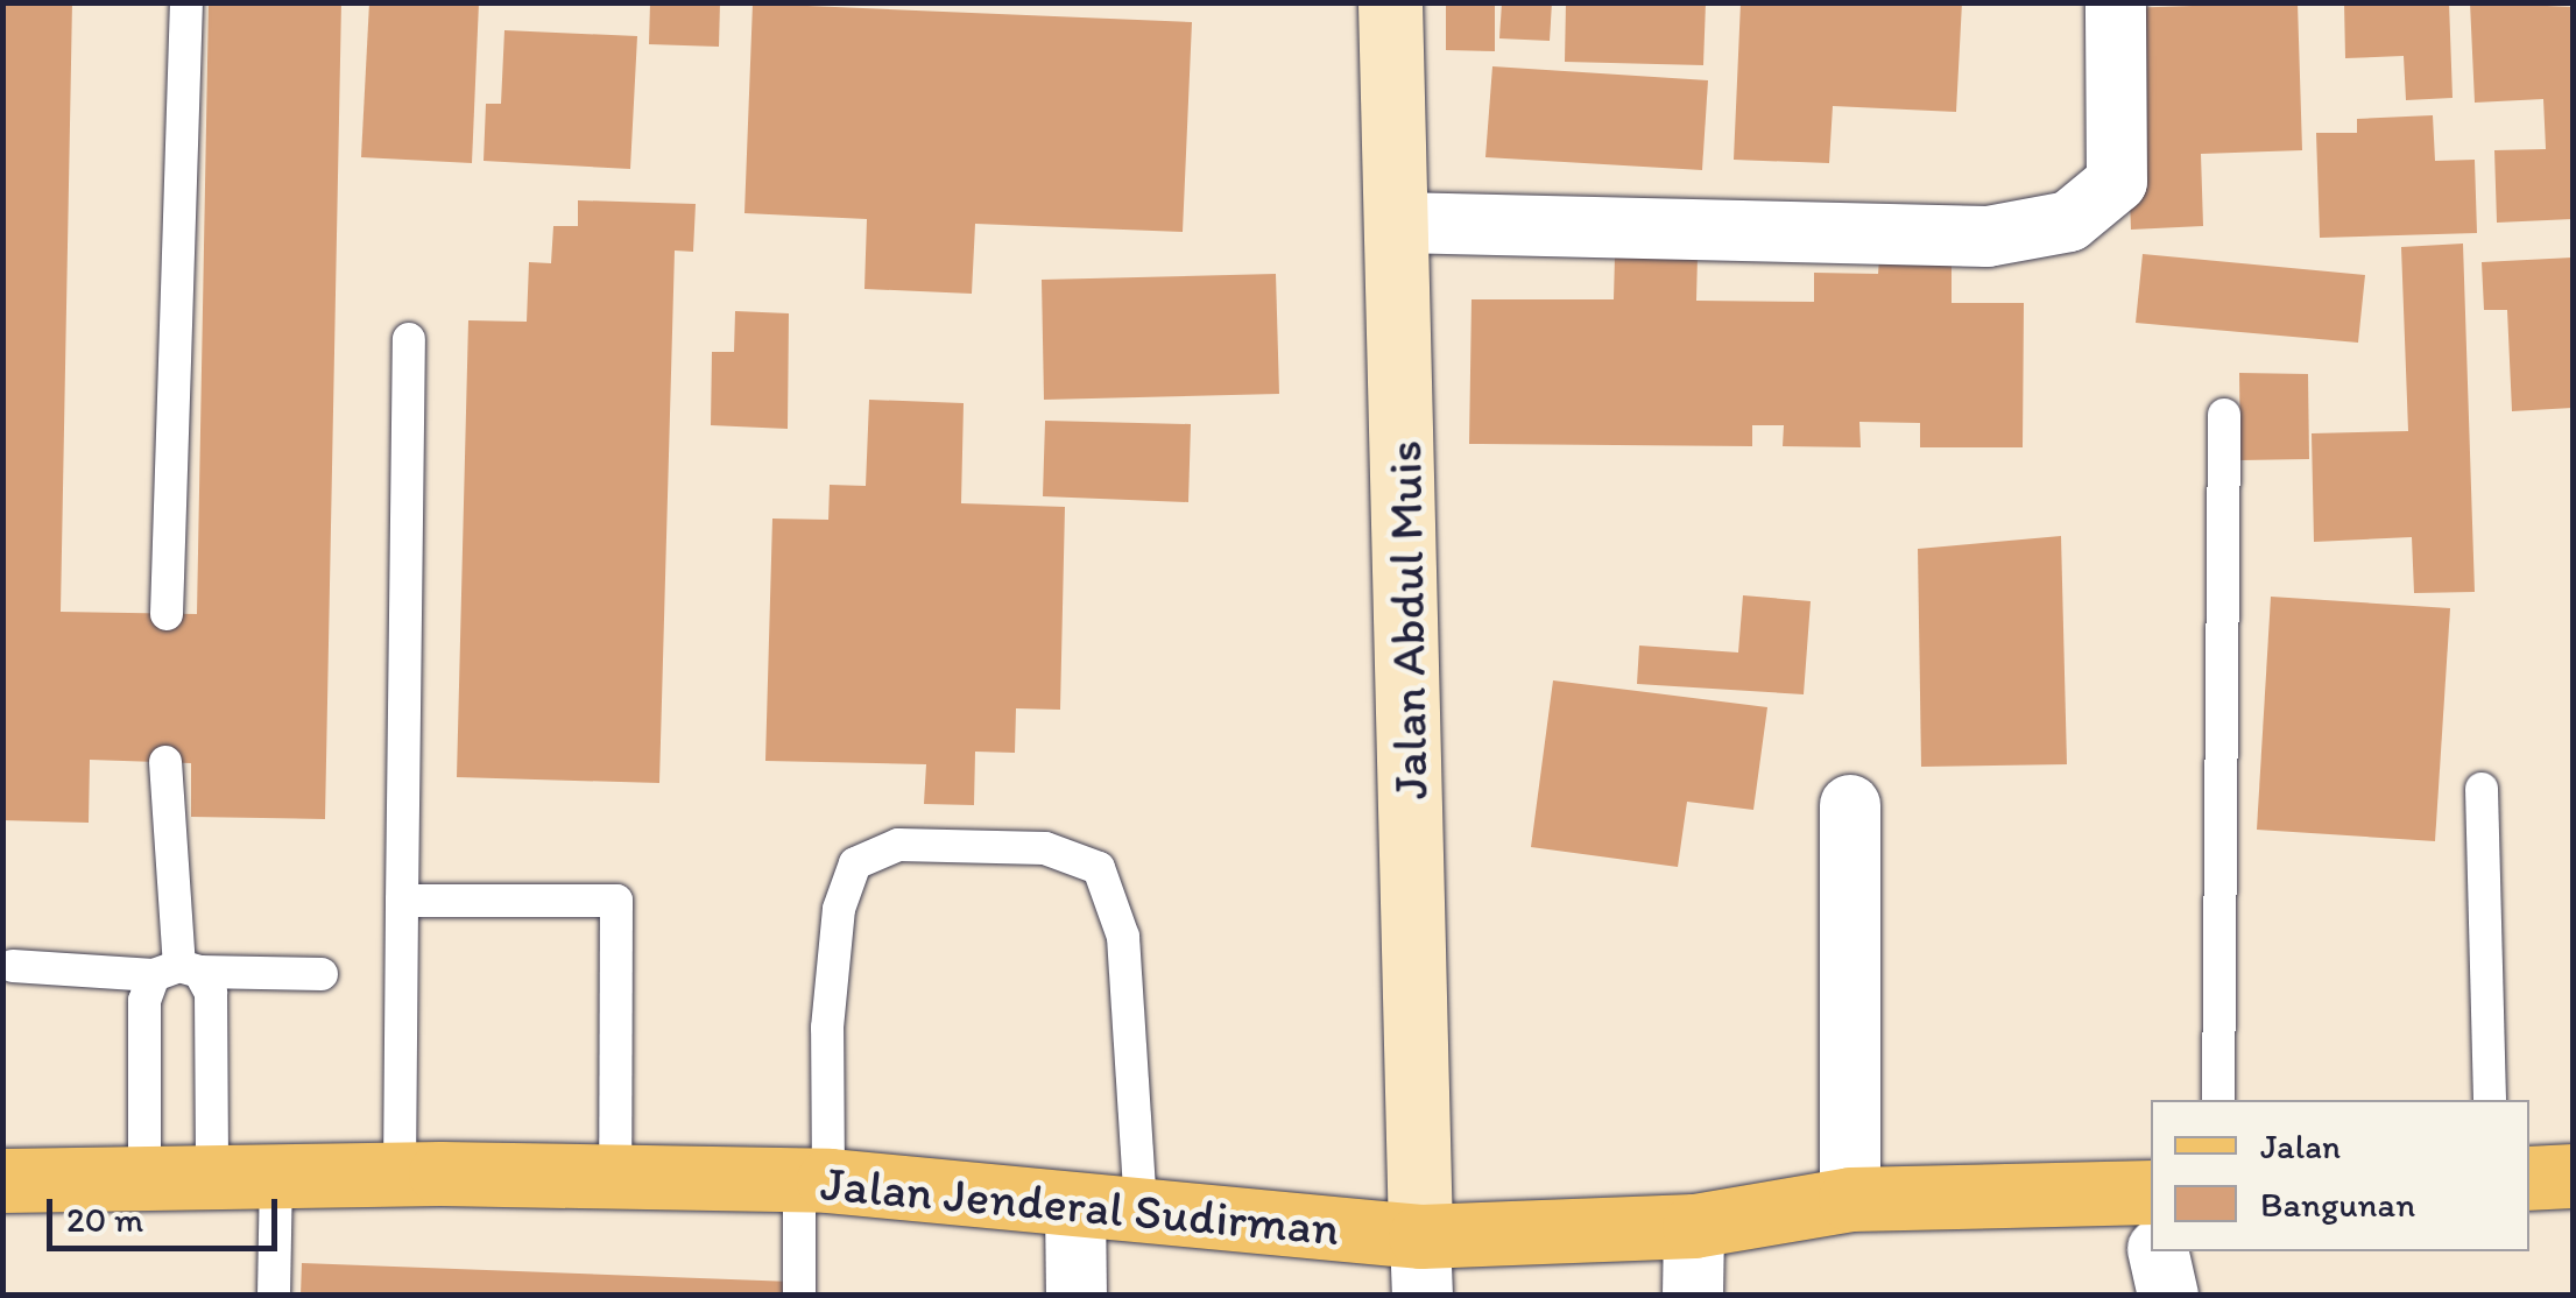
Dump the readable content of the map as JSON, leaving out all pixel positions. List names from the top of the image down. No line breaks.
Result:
{"streets":{"main road":["Jalan Jenderal Sudirman"],"street":["Jalan Abdul Muis"]},"crossings":[["Jalan Abdul Muis","Jalan Jenderal Sudirman"]],"legend":["Jalan","Bangunan"],"scale_bar":"20 m"}
